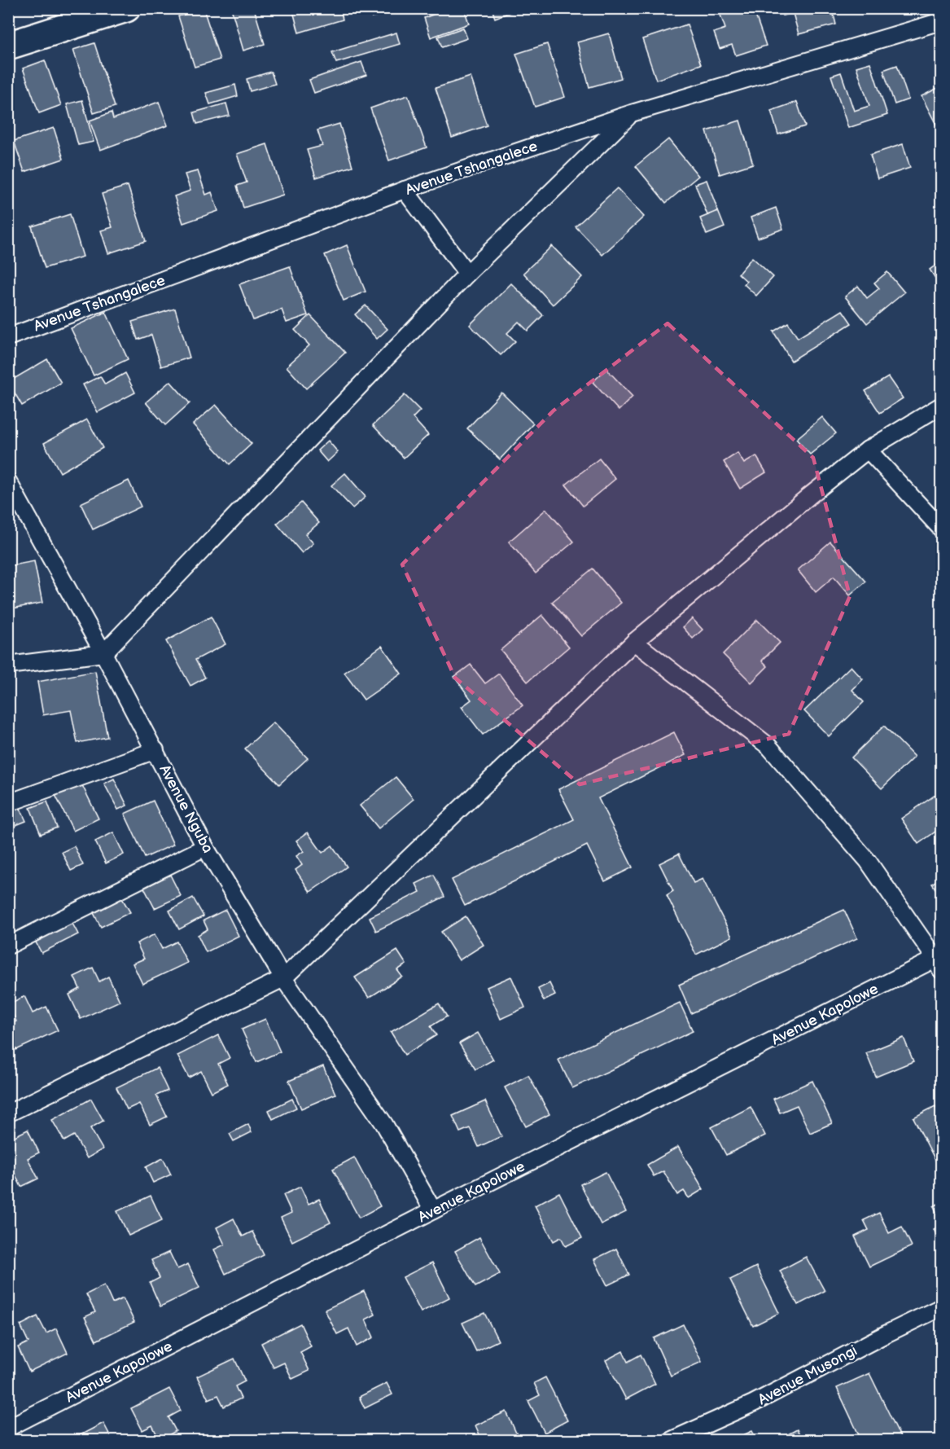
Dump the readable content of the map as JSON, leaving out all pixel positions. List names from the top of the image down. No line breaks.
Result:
{"streets":{"street":["Avenue Tshangalece","Avenue Nguba","Avenue Kapolowe","Avenue Musongi"]},"crossings":[["Avenue Nguba","Avenue Kapolowe"]]}
